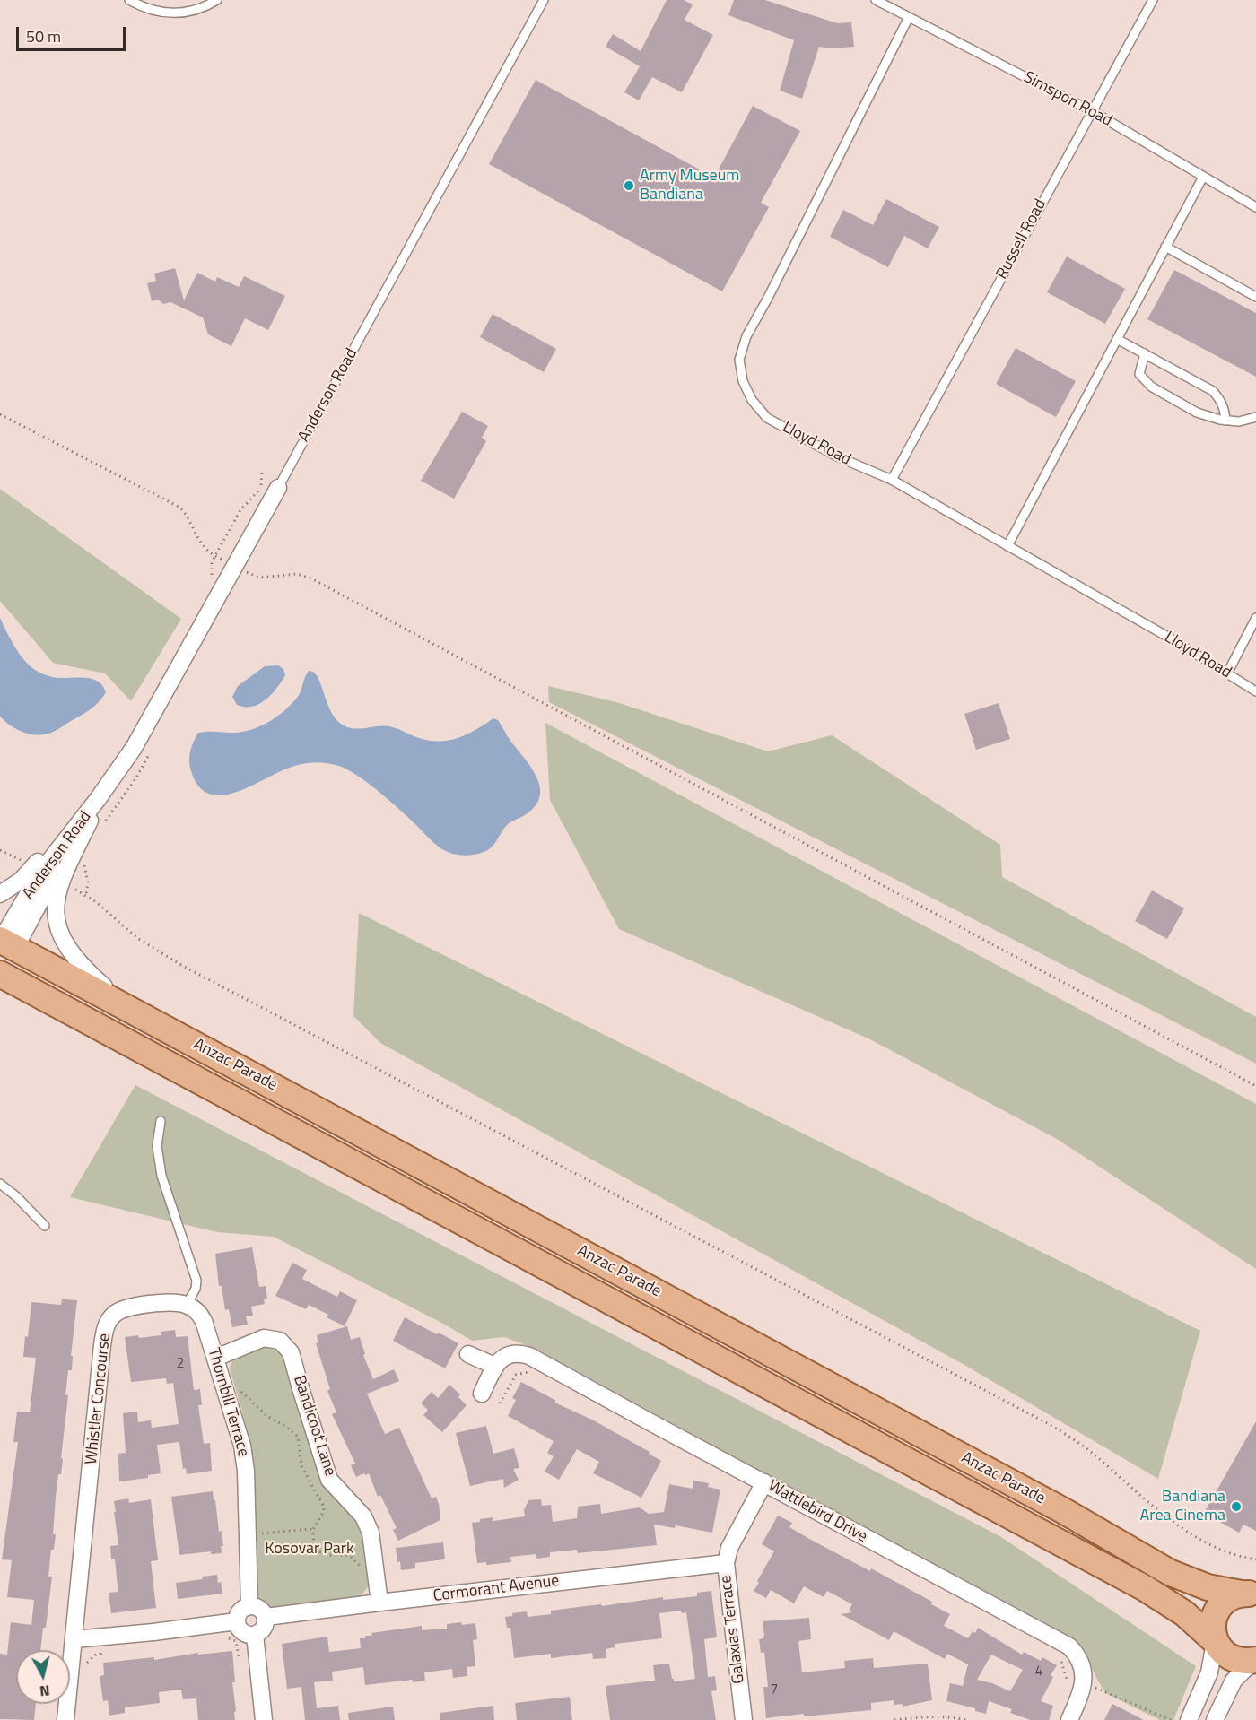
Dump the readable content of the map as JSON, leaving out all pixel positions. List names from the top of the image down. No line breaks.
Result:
{"streets":{"main road":["Anzac Parade"],"street":["Anderson Road","Whistler Concourse","Thornbill Terrace","Bandicoot Lane","Wattlebird Drive","Cormorant Avenue","Galaxias Terrace"],"lane":["Simspon Road","Russell Road","Lloyd Road"]},"crossings":[["Simspon Road","Russell Road"],["Simspon Road","Lloyd Road"],["Russell Road","Lloyd Road"],["Anderson Road","Anzac Parade"],["Whistler Concourse","Thornbill Terrace"],["Thornbill Terrace","Bandicoot Lane"],["Thornbill Terrace","Cormorant Avenue"],["Bandicoot Lane","Cormorant Avenue"],["Wattlebird Drive","Galaxias Terrace"],["Cormorant Avenue","Galaxias Terrace"]],"parks":["Kosovar Park"],"places":["Army Museum Bandiana","Bandiana Area Cinema"],"house_numbers":["2","4","7"],"scale_bar":"50 m","north":"bottom"}
